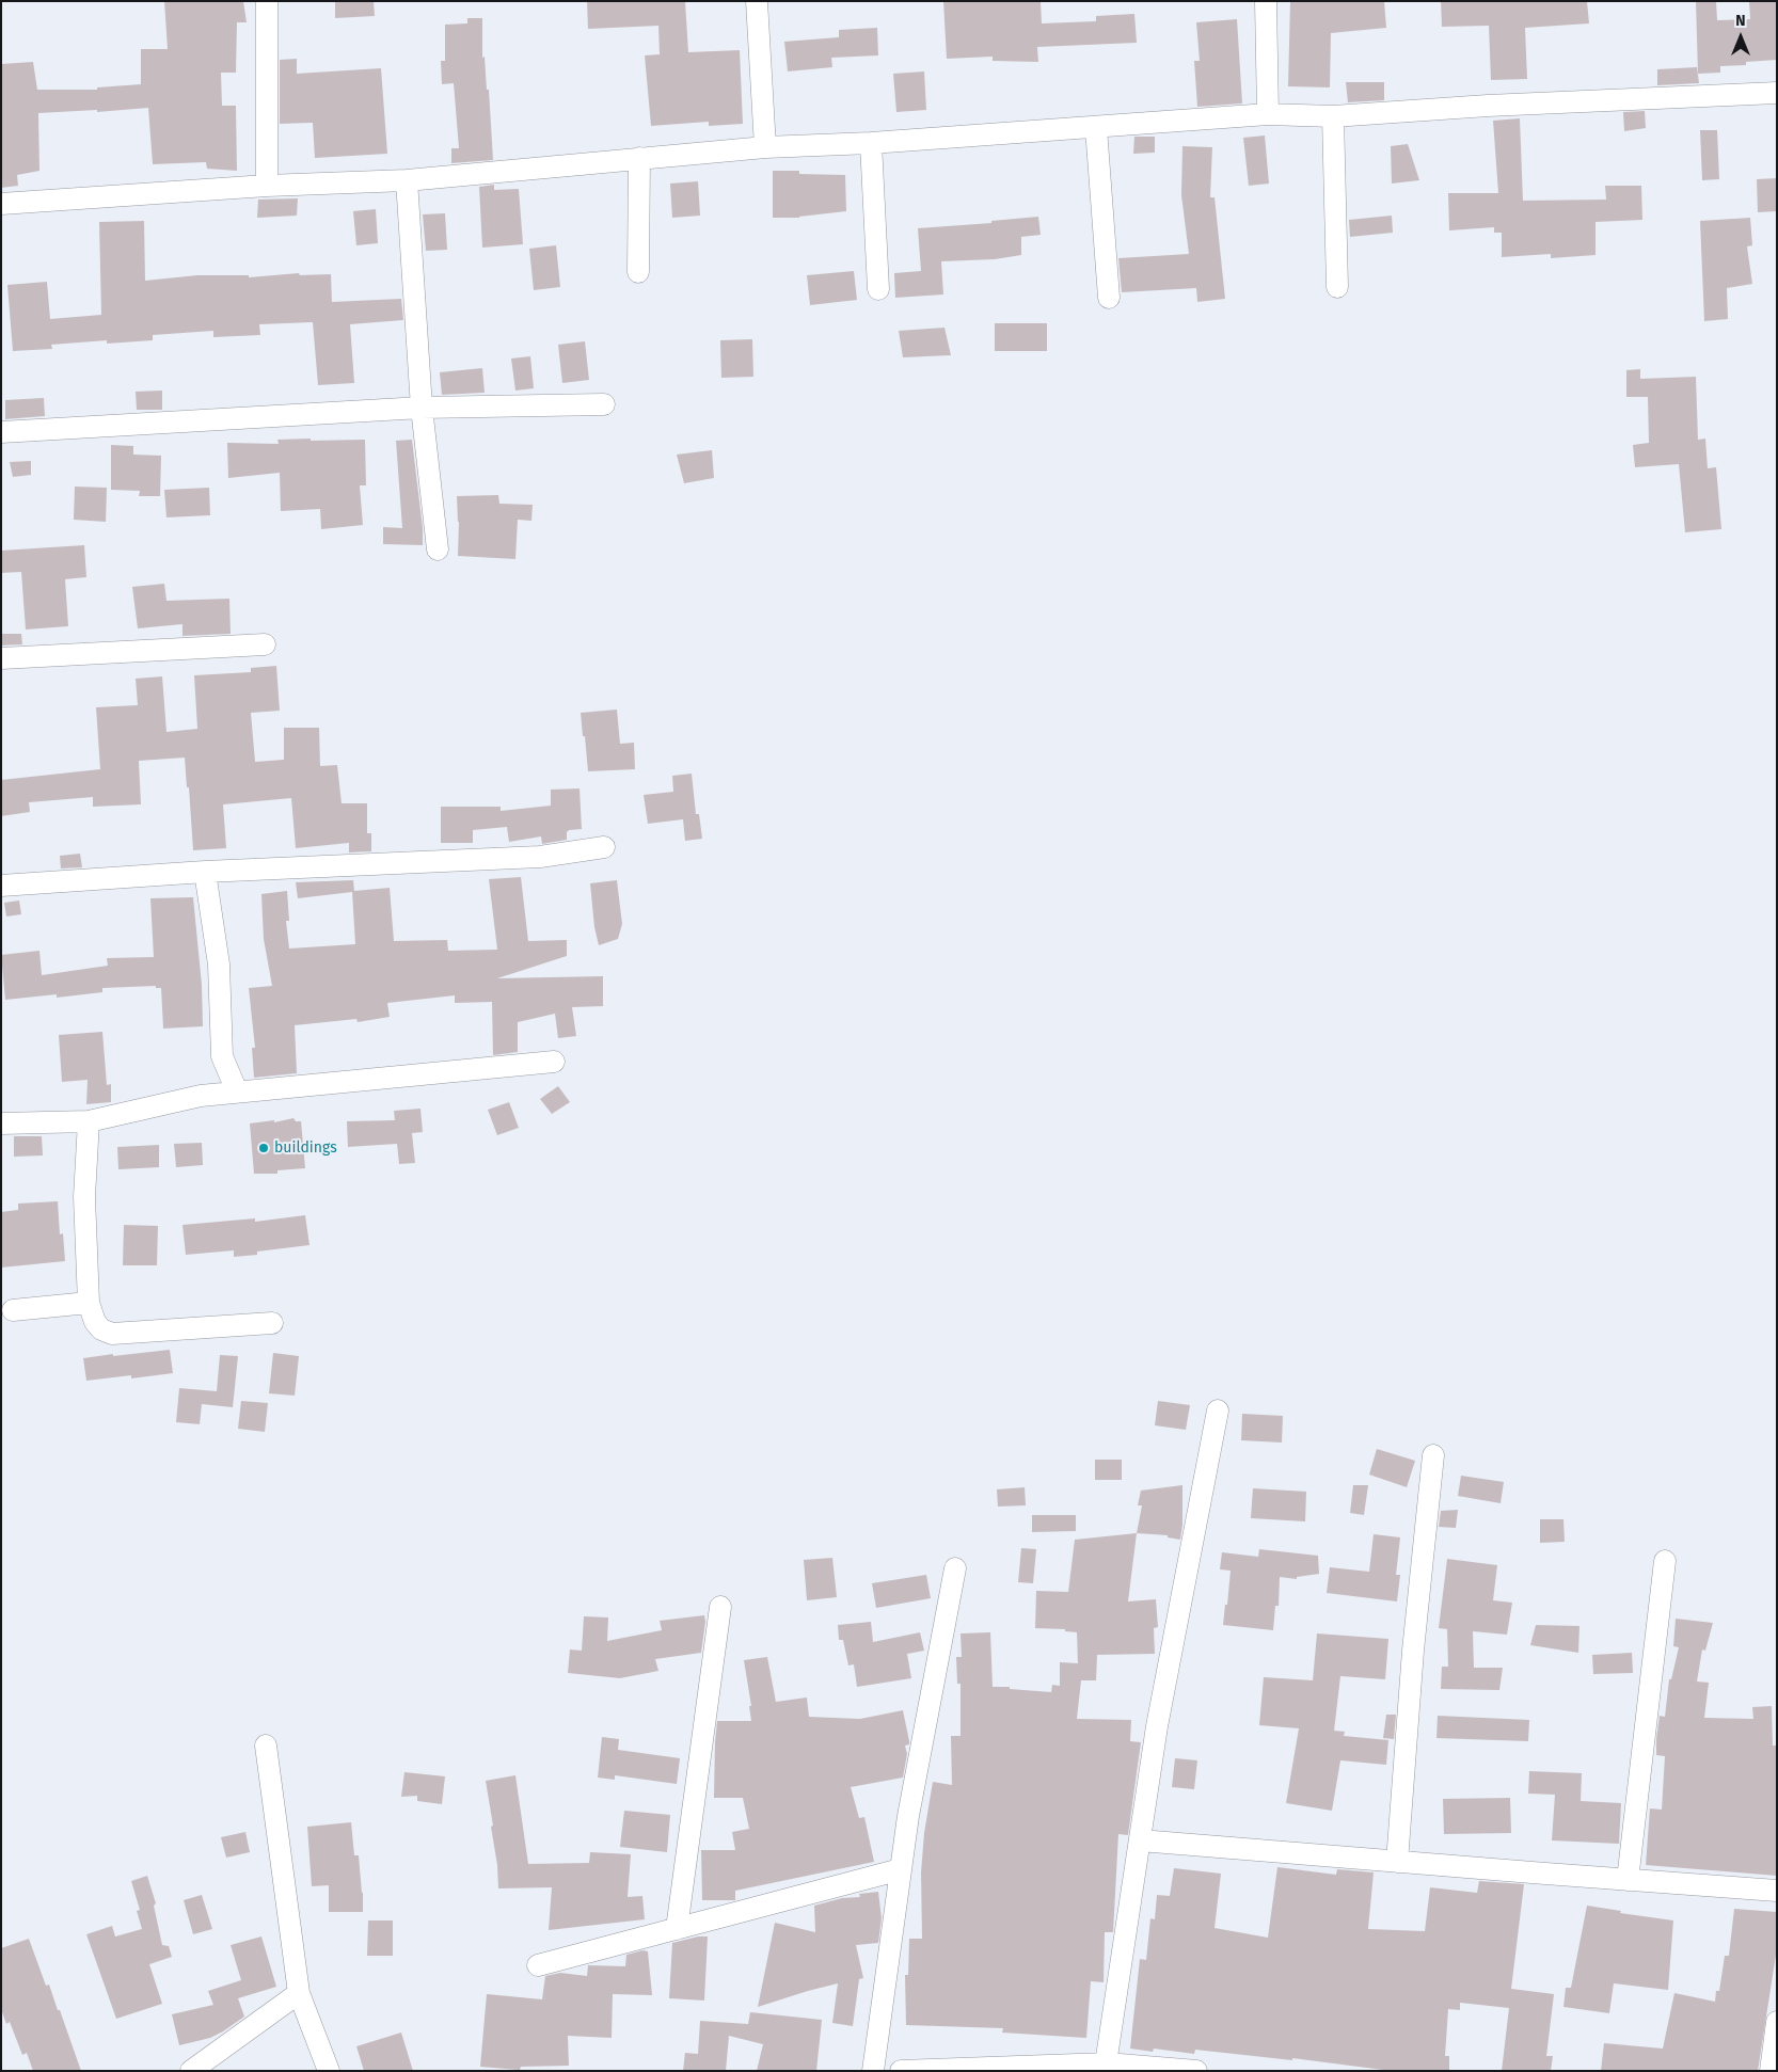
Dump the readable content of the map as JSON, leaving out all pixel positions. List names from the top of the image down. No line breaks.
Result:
{"places":["buildings"],"north":"top"}
